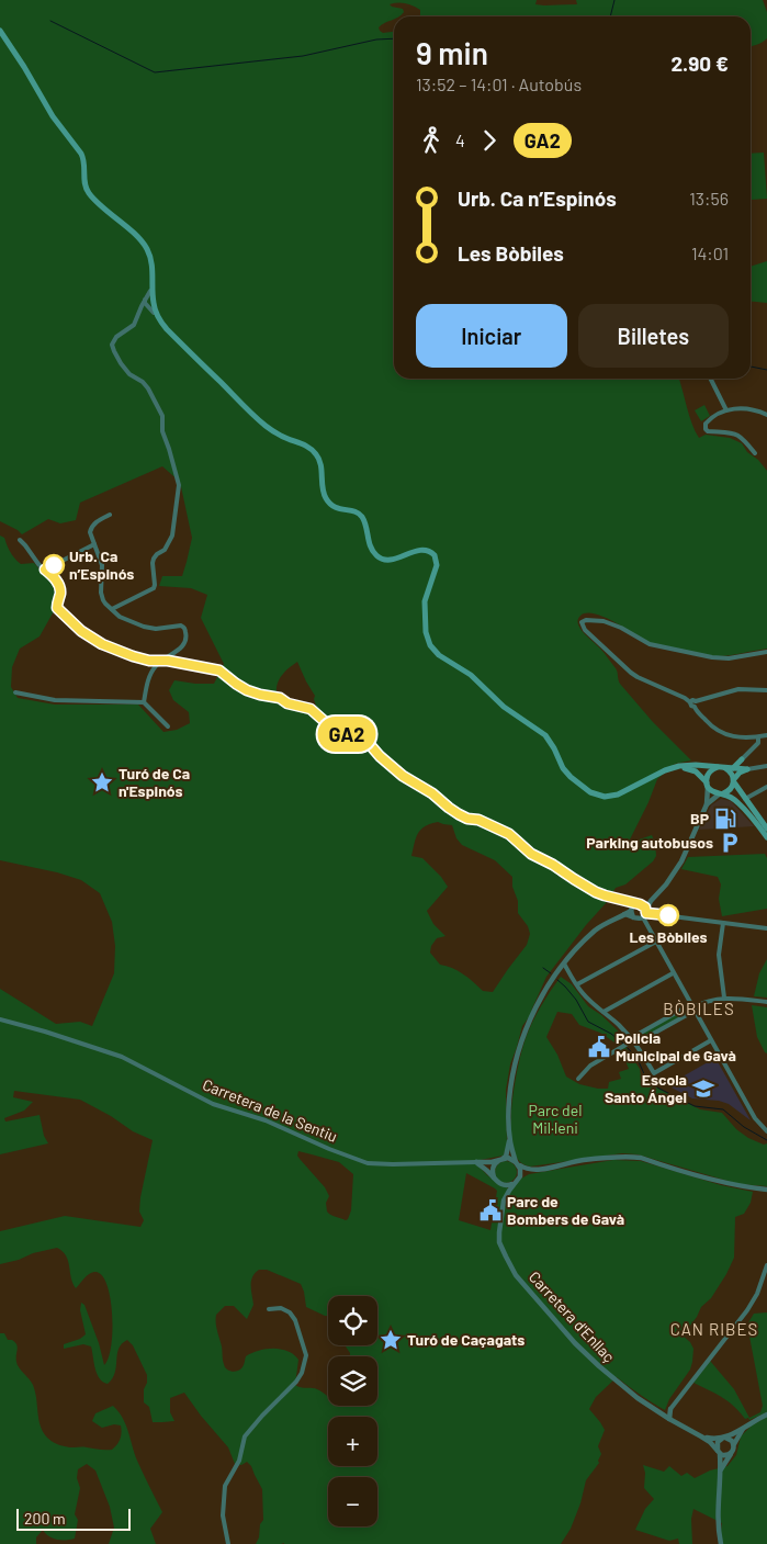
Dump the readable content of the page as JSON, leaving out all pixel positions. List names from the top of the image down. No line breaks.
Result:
{"streets":{"street":["Carretera de la Sentiu","Carretera d'Enllaç"]},"crossings":[["Carretera de la Sentiu","Carretera d'Enllaç"]],"districts":["BÒBILES","CAN RIBES"],"parks":["Parc del Mil·leni"],"places":{"other":["Urb. Ca n’Espinós","Les Bòbiles"],"place":["Turó de Ca n'Espinós","Turó de Caçagats"],"fuel station":["BP"],"parking":["Parking autobusos"],"public building":["Policia Municipal de Gavà","Parc de Bombers de Gavà"],"school or university":["Escola Santo Ángel"]},"lines":["bus line GA2"],"scale_bar":"200 m","page":{"on_map":"GA2","heading":["9 min","13:52 – 14:01 · Autobús","2.90 €"],"legs":["4","GA2"],"list":[{"name":"Urb. Ca n’Espinós","value":"13:56"},{"name":"Les Bòbiles","value":"14:01"}],"buttons":["Iniciar","Billetes"],"map_buttons":["+","−"],"scale":"200 m"}}
